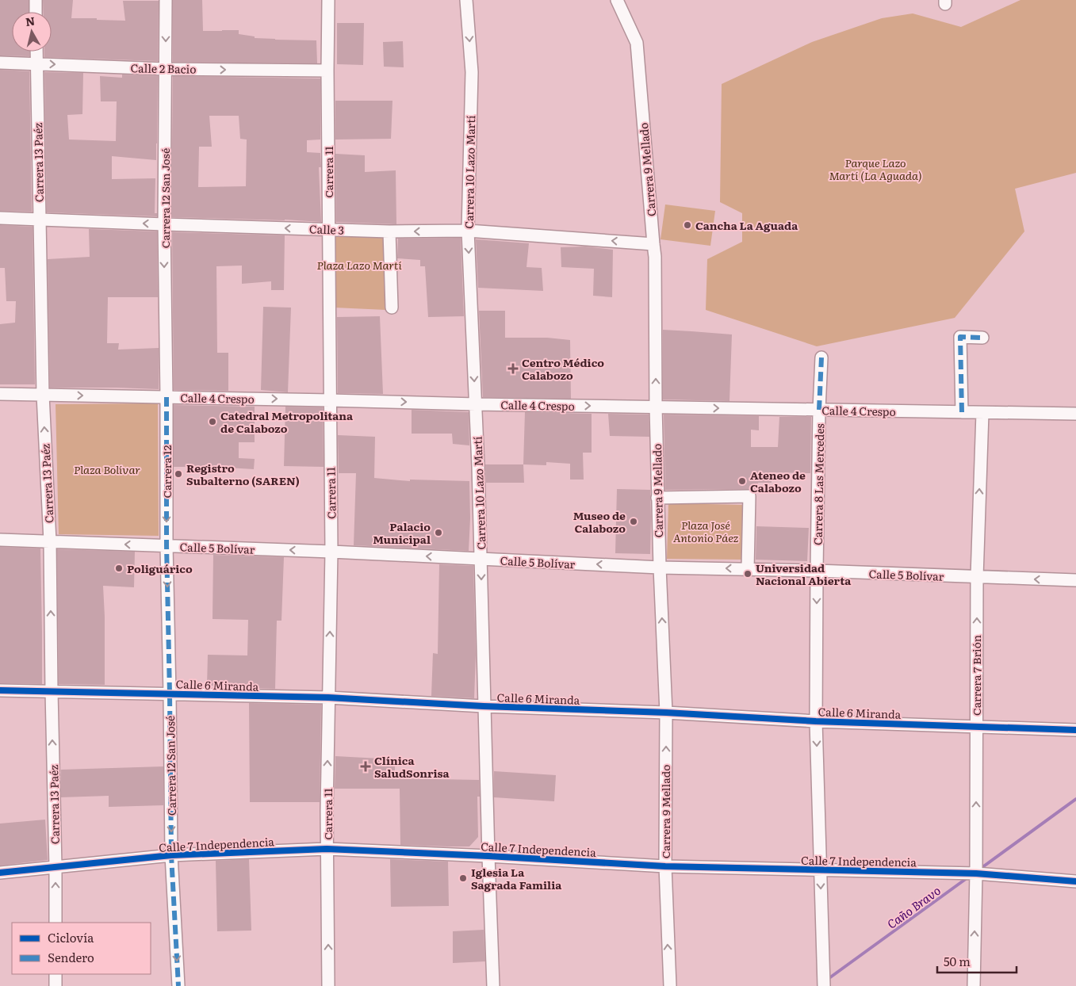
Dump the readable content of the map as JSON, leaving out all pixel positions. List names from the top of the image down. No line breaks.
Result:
{"streets":{"street":["Calle 2 Bacio","Carrera 13 Paéz","Carrera 9 Mellado","Carrera 11","Carrera 10 Lazo Martí","Carrera 12 San José","Calle 3","Calle 4 Crespo","Carrera 12","Carrera 8 Las Mercedes","Calle 5 Bolívar","Carrera 7 Brión","Calle 6 Miranda","Calle 7 Independencia"]},"crossings":[["Calle 2 Bacio","Carrera 13 Paéz"],["Calle 2 Bacio","Carrera 11"],["Calle 2 Bacio","Carrera 12 San José"],["Carrera 13 Paéz","Calle 3"],["Carrera 13 Paéz","Calle 4 Crespo"],["Carrera 13 Paéz","Calle 5 Bolívar"],["Carrera 13 Paéz","Calle 6 Miranda"],["Carrera 13 Paéz","Calle 7 Independencia"],["Carrera 9 Mellado","Calle 3"],["Carrera 9 Mellado","Calle 4 Crespo"],["Carrera 9 Mellado","Calle 5 Bolívar"],["Carrera 9 Mellado","Calle 6 Miranda"],["Carrera 9 Mellado","Calle 7 Independencia"],["Carrera 11","Calle 3"],["Carrera 11","Calle 4 Crespo"],["Carrera 11","Calle 5 Bolívar"],["Carrera 11","Calle 6 Miranda"],["Carrera 11","Calle 7 Independencia"],["Carrera 10 Lazo Martí","Calle 3"],["Carrera 10 Lazo Martí","Calle 4 Crespo"],["Carrera 10 Lazo Martí","Calle 5 Bolívar"],["Carrera 10 Lazo Martí","Calle 6 Miranda"],["Carrera 10 Lazo Martí","Calle 7 Independencia"],["Carrera 12 San José","Calle 3"],["Carrera 12 San José","Calle 4 Crespo"],["Carrera 12 San José","Carrera 12"],["Carrera 12 San José","Calle 5 Bolívar"],["Carrera 12 San José","Calle 6 Miranda"],["Carrera 12 San José","Calle 7 Independencia"],["Calle 4 Crespo","Carrera 12"],["Calle 4 Crespo","Carrera 8 Las Mercedes"],["Calle 4 Crespo","Carrera 7 Brión"],["Carrera 12","Calle 5 Bolívar"],["Carrera 8 Las Mercedes","Calle 5 Bolívar"],["Carrera 8 Las Mercedes","Calle 6 Miranda"],["Carrera 8 Las Mercedes","Calle 7 Independencia"],["Calle 5 Bolívar","Carrera 7 Brión"],["Carrera 7 Brión","Calle 6 Miranda"],["Carrera 7 Brión","Calle 7 Independencia"]],"one_way":["Calle 2 Bacio","Carrera 13 Paéz","Carrera 9 Mellado","Carrera 11","Carrera 10 Lazo Martí","Carrera 12 San José","Calle 3","Calle 4 Crespo","Carrera 12","Carrera 8 Las Mercedes","Calle 5 Bolívar","Carrera 7 Brión"],"water":["Caño Bravo"],"parks":["Parque Lazo Martí (La Aguada)","Plaza Lazo Martí","Plaza Bolívar","Plaza José Antonio Páez"],"places":{"other":["Cancha La Aguada","Catedral Metropolitana de Calabozo","Registro Subalterno (SAREN)","Ateneo de Calabozo","Museo de Calabozo","Palacio Municipal","Poliguárico","Universidad Nacional Abierta","Iglesia La Sagrada Familia"],"health":["Centro Médico Calabozo","Clínica SaludSonrisa"]},"legend":["Ciclovía","Sendero"],"scale_bar":"50 m","north":"top"}
